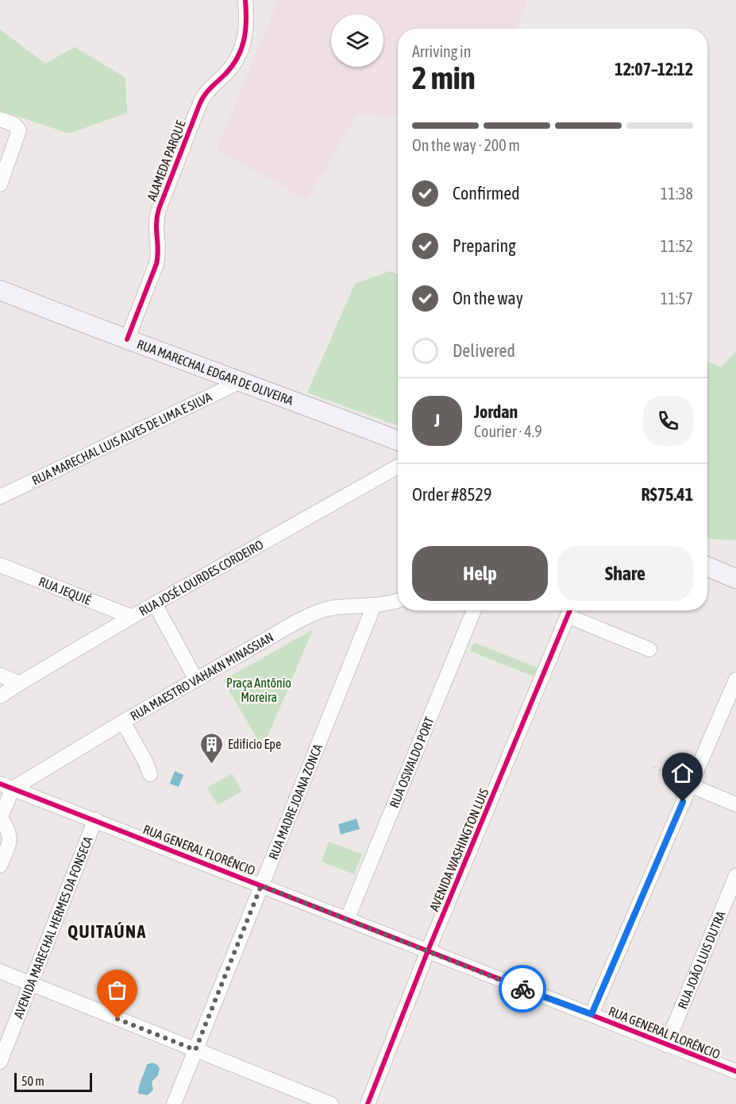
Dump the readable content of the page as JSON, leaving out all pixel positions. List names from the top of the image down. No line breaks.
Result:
{"streets":{"main road":["RUA MARECHAL EDGAR DE OLIVEIRA"],"street":["ALAMEDA PARQUE","RUA MARECHAL LUIS ALVES DE LIMA E SILVA","RUA JOSÉ LOURDES CORDEIRO","RUA JEQUIÉ","RUA MAESTRO VAHAKN MINASSIAN","RUA OSWALDO PORT","RUA MADRE JOANA ZONCA","RUA GENERAL FLORÊNCIO","AVENIDA WASHINGTON LUIS","AVENIDA MARECHAL HERMES DA FONSECA","RUA JOÃO LUIS DUTRA"]},"crossings":[["ALAMEDA PARQUE","RUA MARECHAL EDGAR DE OLIVEIRA"],["RUA MARECHAL EDGAR DE OLIVEIRA","RUA MARECHAL LUIS ALVES DE LIMA E SILVA"],["RUA JOSÉ LOURDES CORDEIRO","RUA JEQUIÉ"],["RUA MAESTRO VAHAKN MINASSIAN","RUA MADRE JOANA ZONCA"],["RUA MAESTRO VAHAKN MINASSIAN","RUA GENERAL FLORÊNCIO"],["RUA OSWALDO PORT","RUA GENERAL FLORÊNCIO"],["RUA MADRE JOANA ZONCA","RUA GENERAL FLORÊNCIO"],["RUA GENERAL FLORÊNCIO","AVENIDA WASHINGTON LUIS"],["RUA GENERAL FLORÊNCIO","AVENIDA MARECHAL HERMES DA FONSECA"],["RUA GENERAL FLORÊNCIO","RUA JOÃO LUIS DUTRA"]],"districts":["QUITAÚNA"],"parks":["Praça Antônio Moreira"],"places":{"building":["Edifício Epe"]},"scale_bar":"50 m","page":{"heading":["2 min","Arriving in","12:07–12:12"],"panel":["Jordan","Courier · 4.9","Order #8529","R$75.41"],"bar":"On the way · 200 m","list":[["Confirmed","11:38"],["Preparing","11:52"],["On the way","11:57"],"Delivered"],"round":"J","buttons":["Help","Share"],"scale":"50 m"}}
